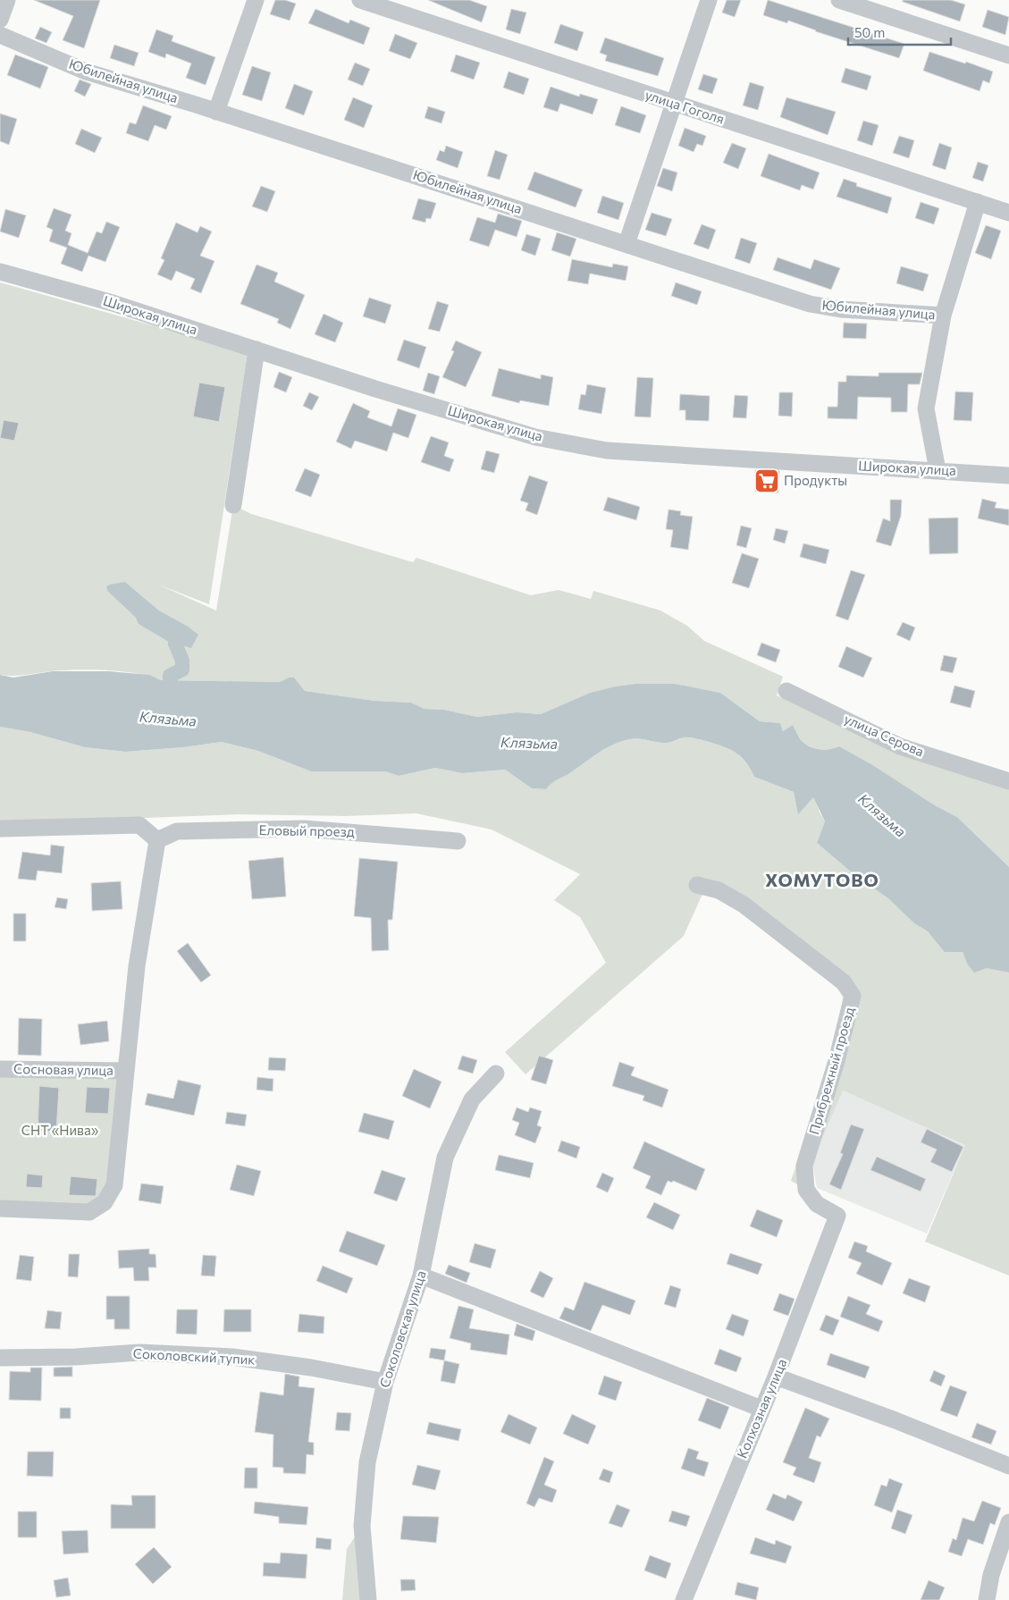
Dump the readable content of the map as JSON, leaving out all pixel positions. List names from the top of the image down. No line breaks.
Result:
{"streets":{"street":["Юбилейная улица","улица Гоголя","Широкая улица","улица Серова","Еловый проезд","Сосновая улица","Прибрежный проезд","Соколовская улица","Соколовский тупик","Колхозная улица"]},"crossings":[["Юбилейная улица","улица Гоголя"],["Юбилейная улица","Широкая улица"],["Прибрежный проезд","Колхозная улица"],["Соколовская улица","Соколовский тупик"]],"districts":["ХОМУТОВО"],"water":["Клязьма"],"parks":["СНТ «Нива»"],"places":{"supermarket":["Продукты"]},"scale_bar":"50 m"}
